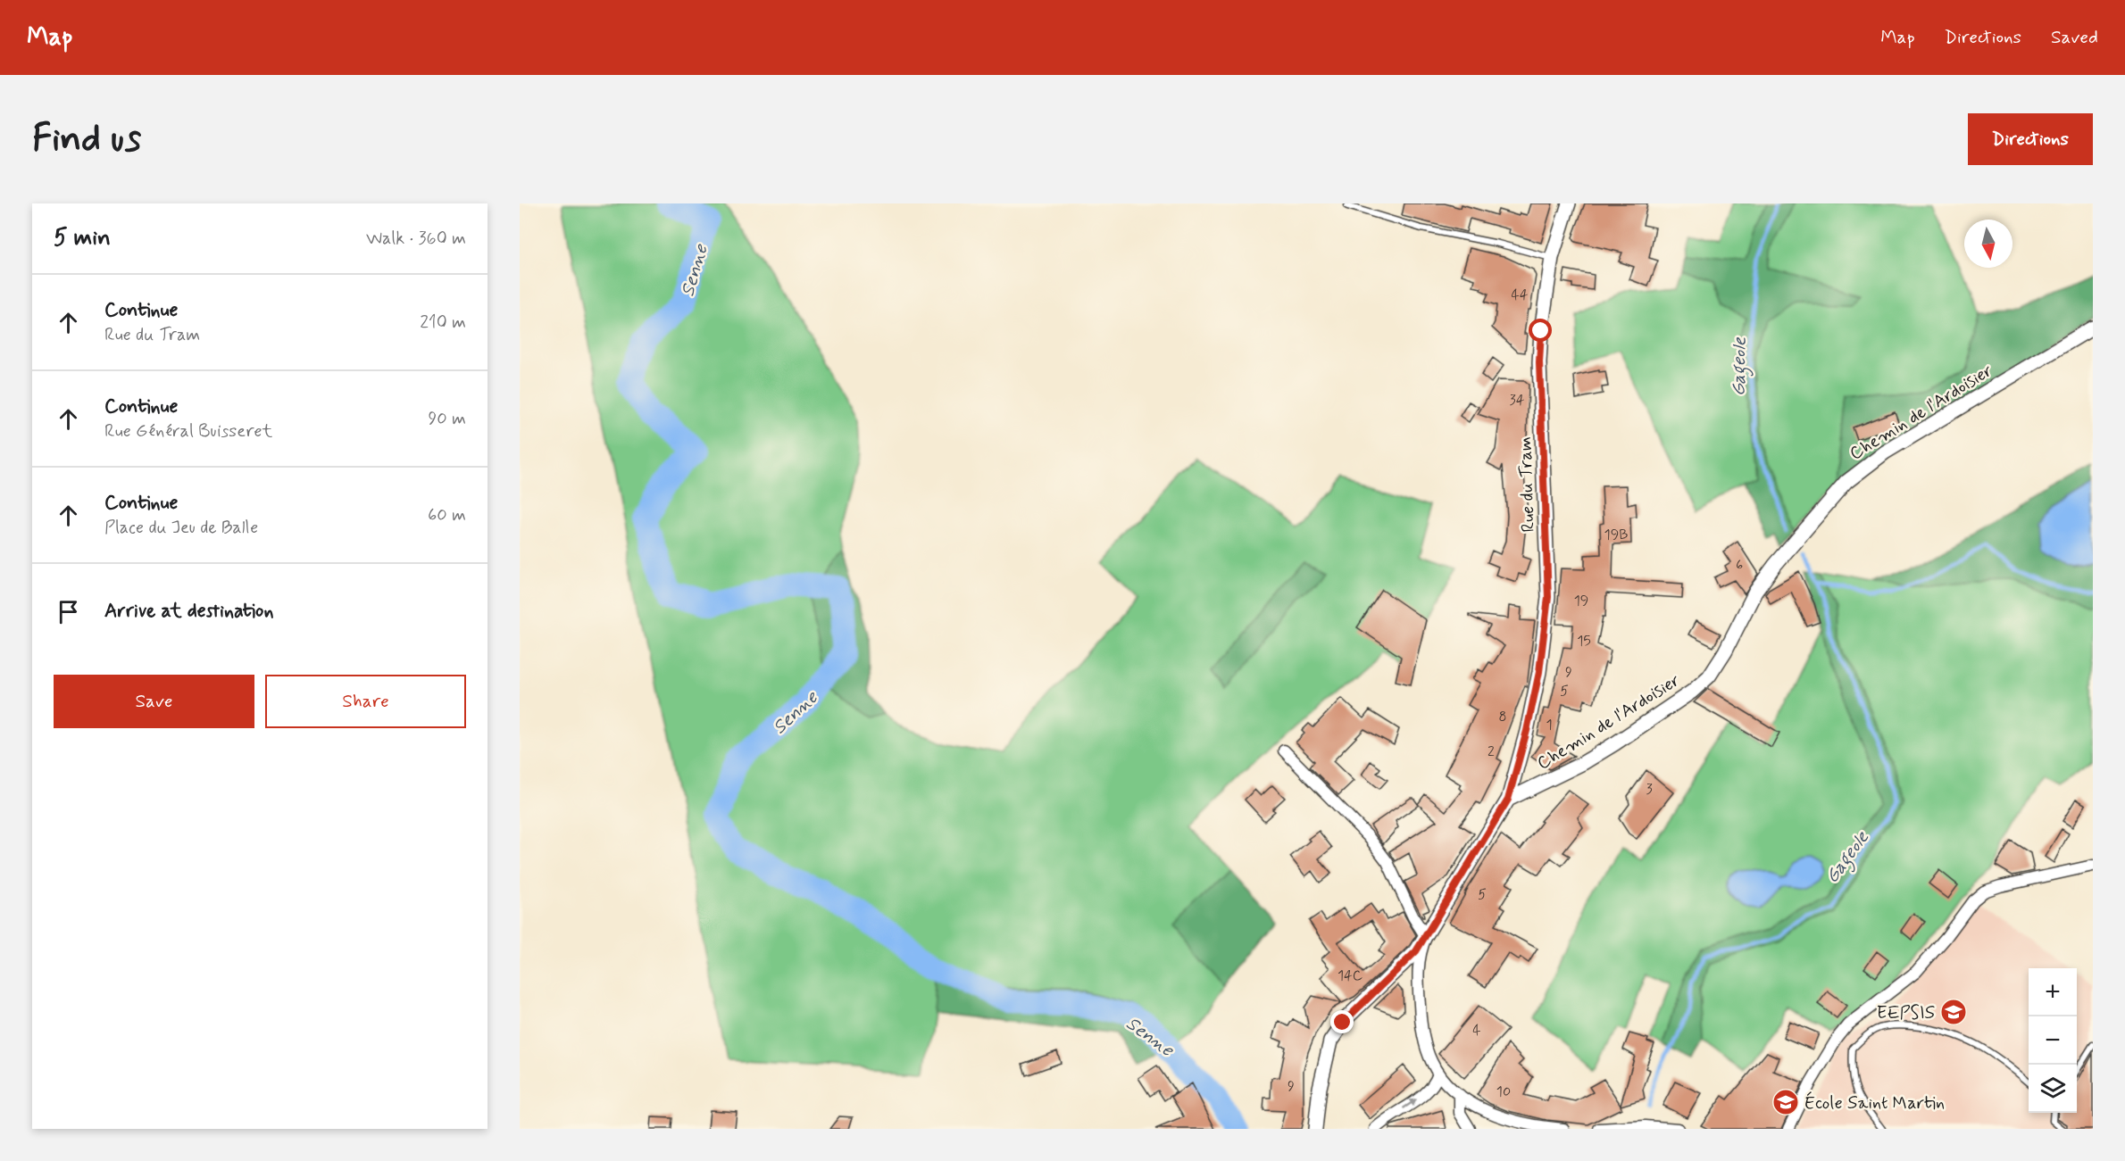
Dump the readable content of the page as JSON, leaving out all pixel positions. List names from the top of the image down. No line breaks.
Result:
{"streets":{"street":["Chemin de l'Ardoisier","Rue du Tram"]},"crossings":[["Chemin de l'Ardoisier","Rue du Tram"]],"water":["Senne","Gageole"],"places":{"school or university":["EEPSIS","École Saint Martin"]},"house_numbers":["44","34","19B","6","19","15","9","5","8","1","2","3","5","14C","4","9","10"],"north":"bottom","page":{"header":"Map","nav":["Map","Directions","Saved"],"buttons":["Directions",["Save","Share"]],"title":"Find us","heading":["5 min","Walk · 360 m"],"list":[["Continue","Rue du Tram","210 m"],["Continue","Rue Général Buisseret","90 m"],["Continue","Place du Jeu de Balle","60 m"],"Arrive at destination"],"map_buttons":["+","−"]}}
